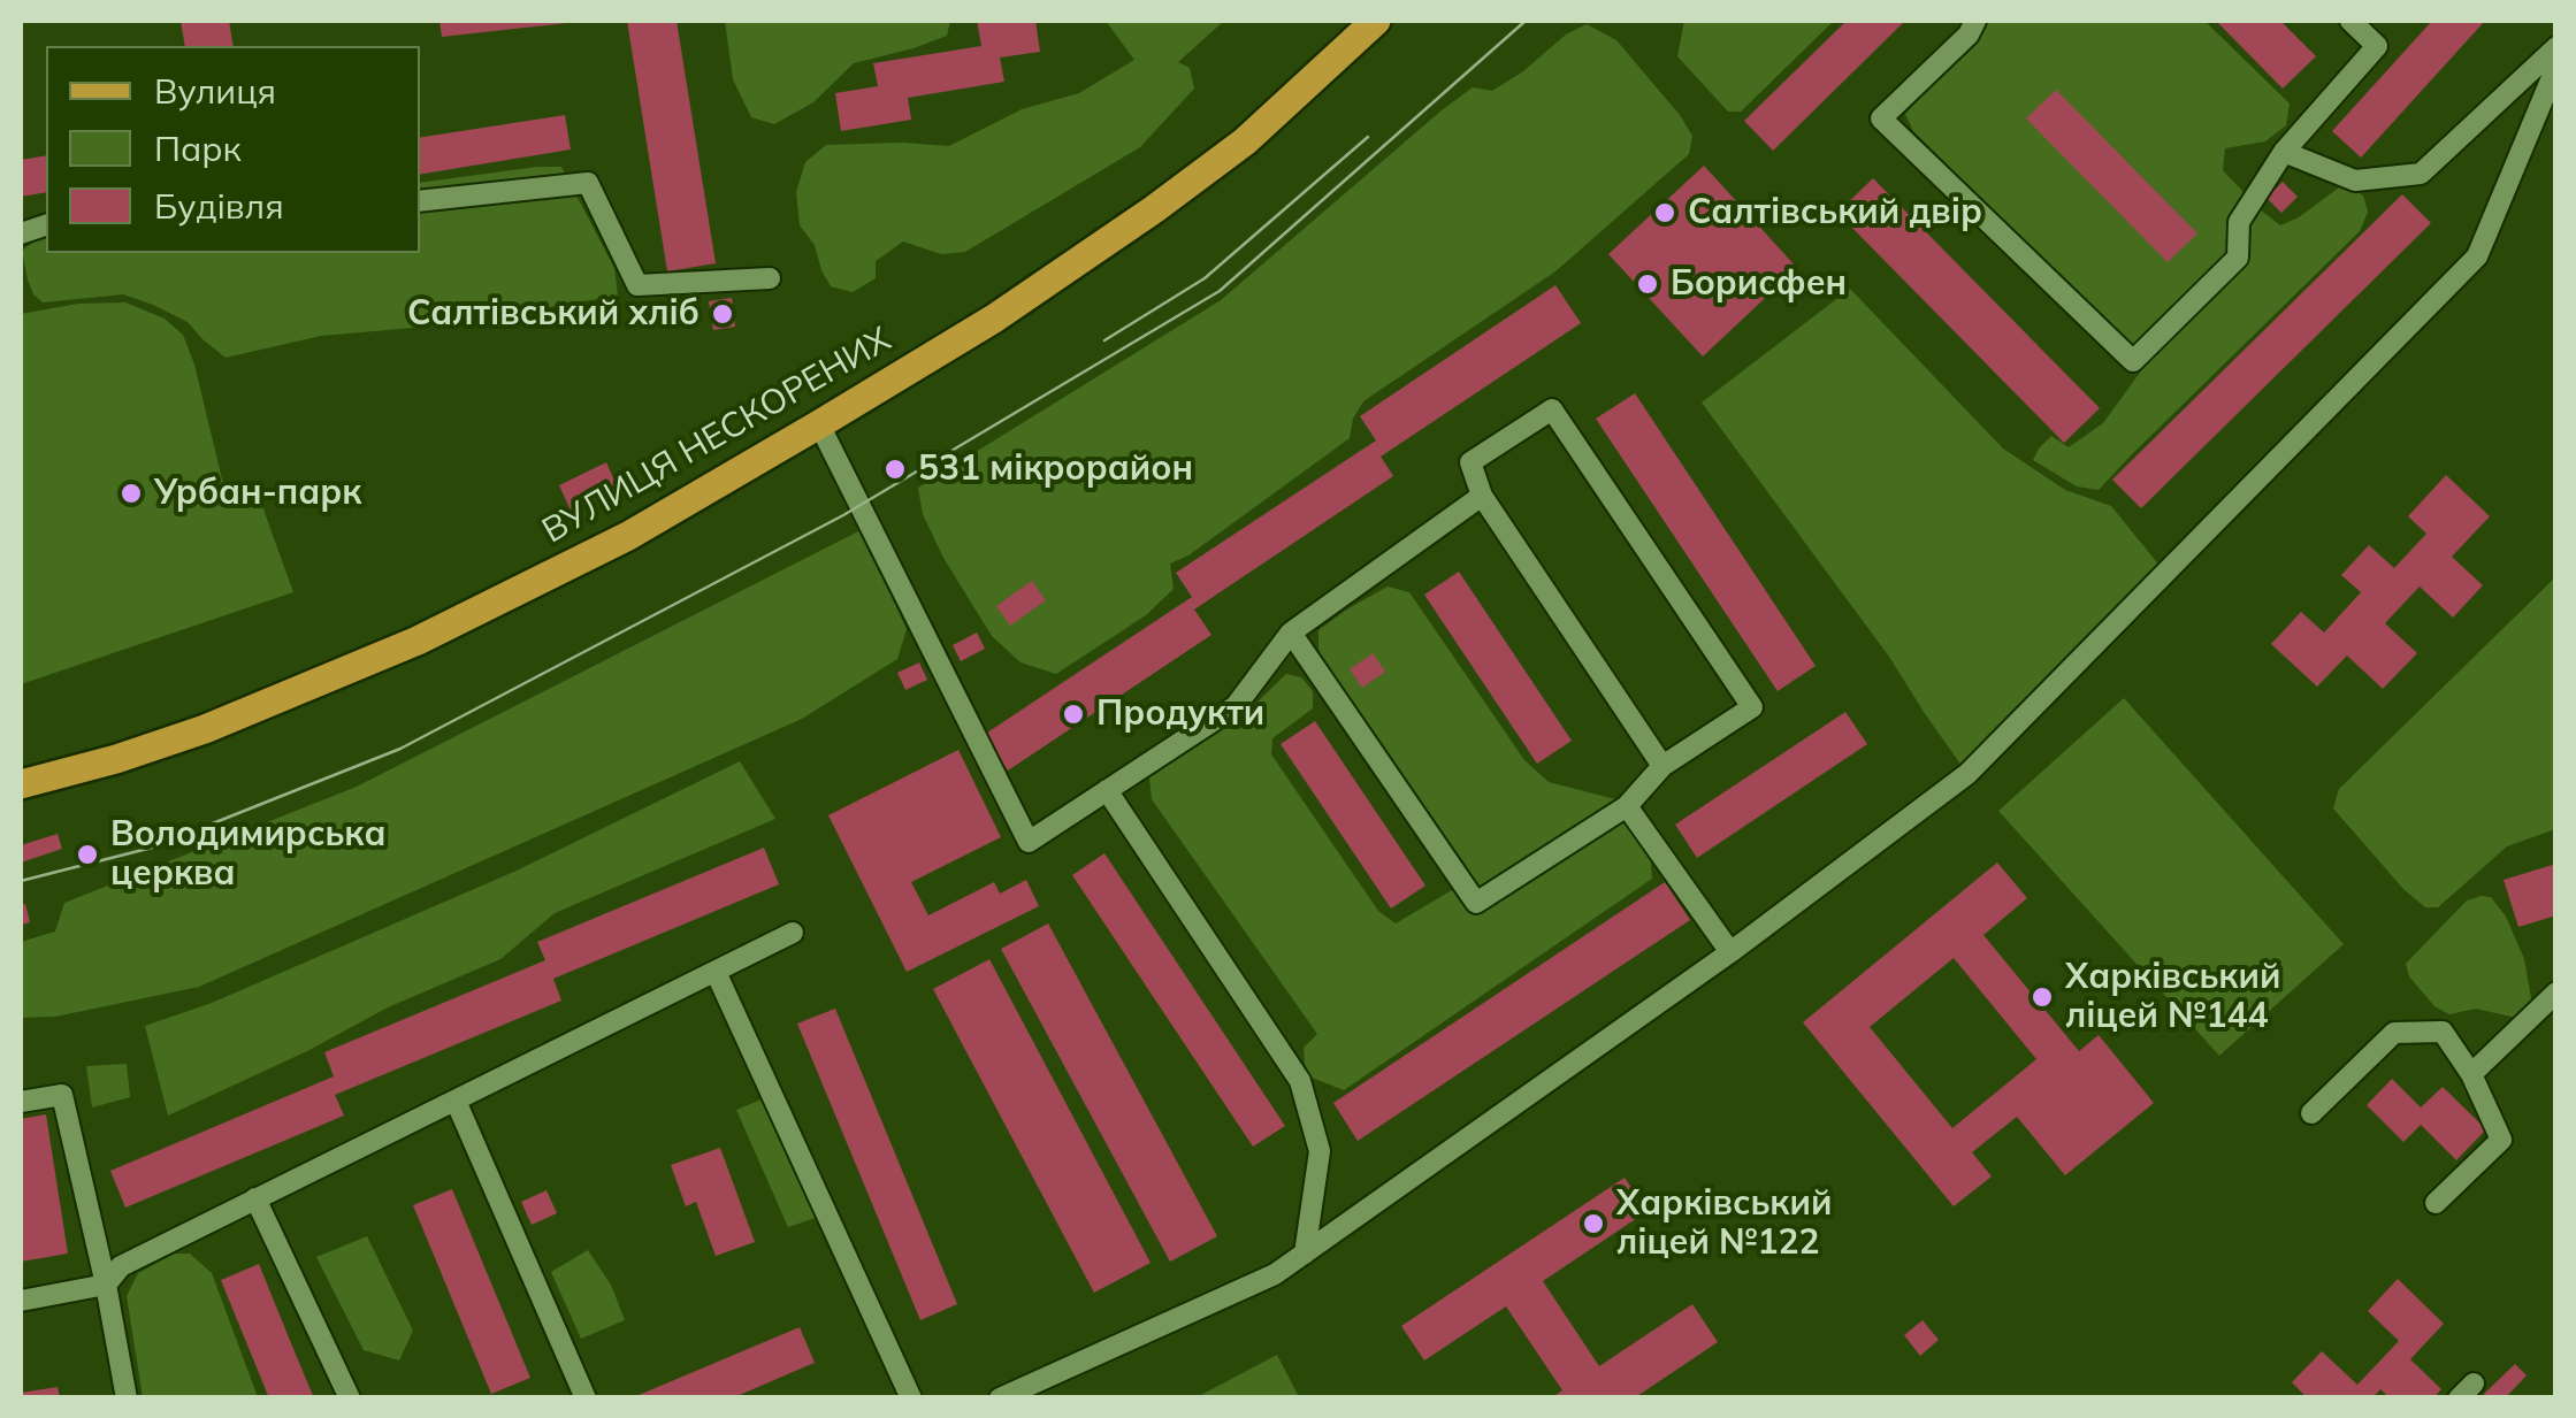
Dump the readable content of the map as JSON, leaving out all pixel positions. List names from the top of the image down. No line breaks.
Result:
{"streets":{"main road":["ВУЛИЦЯ НЕСКОРЕНИХ"]},"places":["Салтівський двір","Борисфен","Салтівський хліб","531 мікрорайон","Урбан-парк","Продукти","Володимирська церква","Харківський ліцей №144","Харківський ліцей №122"],"legend":["Вулиця","Парк","Будівля"]}
